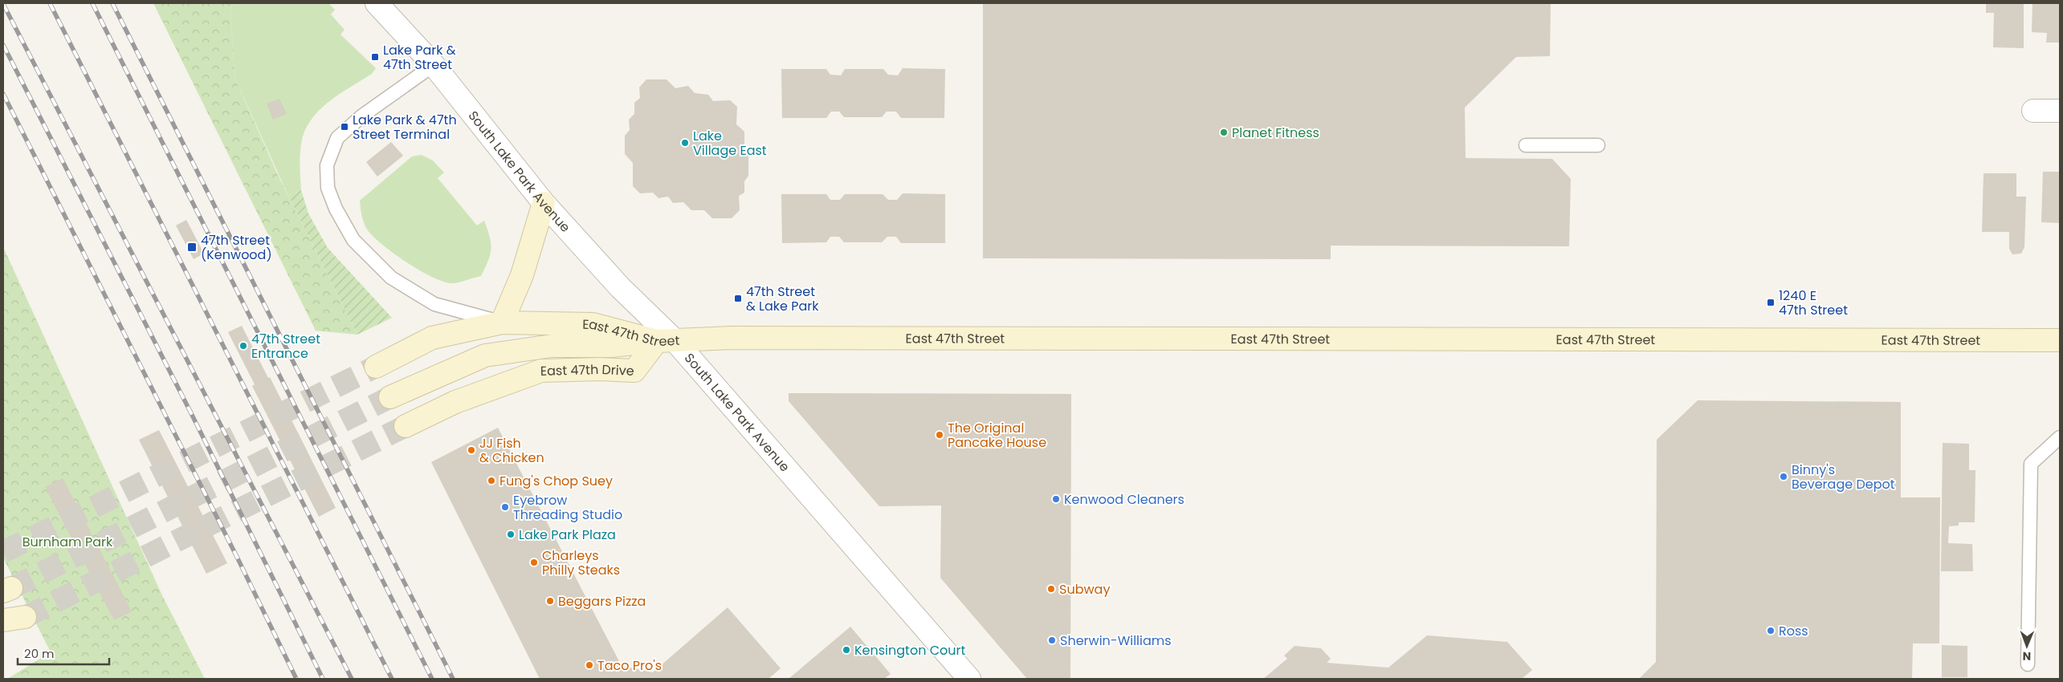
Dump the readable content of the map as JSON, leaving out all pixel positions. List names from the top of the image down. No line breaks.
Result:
{"streets":{"main road":["East 47th Street","East 47th Drive"],"street":["South Lake Park Avenue"]},"crossings":[["South Lake Park Avenue","East 47th Street"],["South Lake Park Avenue","East 47th Drive"],["East 47th Street","East 47th Drive"]],"parks":["Burnham Park"],"places":{"transit":["Lake Park & 47th Street","Lake Park & 47th Street Terminal","47th Street (Kenwood)","47th Street & Lake Park","1240 E 47th Street"],"other":["Planet Fitness","Lake Village East","47th Street Entrance","The Original Pancake House","JJ Fish & Chicken","Binny's Beverage Depot","Fung's Chop Suey","Kenwood Cleaners","Eyebrow Threading Studio","Lake Park Plaza","Charleys Philly Steaks","Subway","Beggars Pizza","Ross","Sherwin-Williams","Kensington Court","Taco Pro's"]},"scale_bar":"20 m","north":"bottom"}
